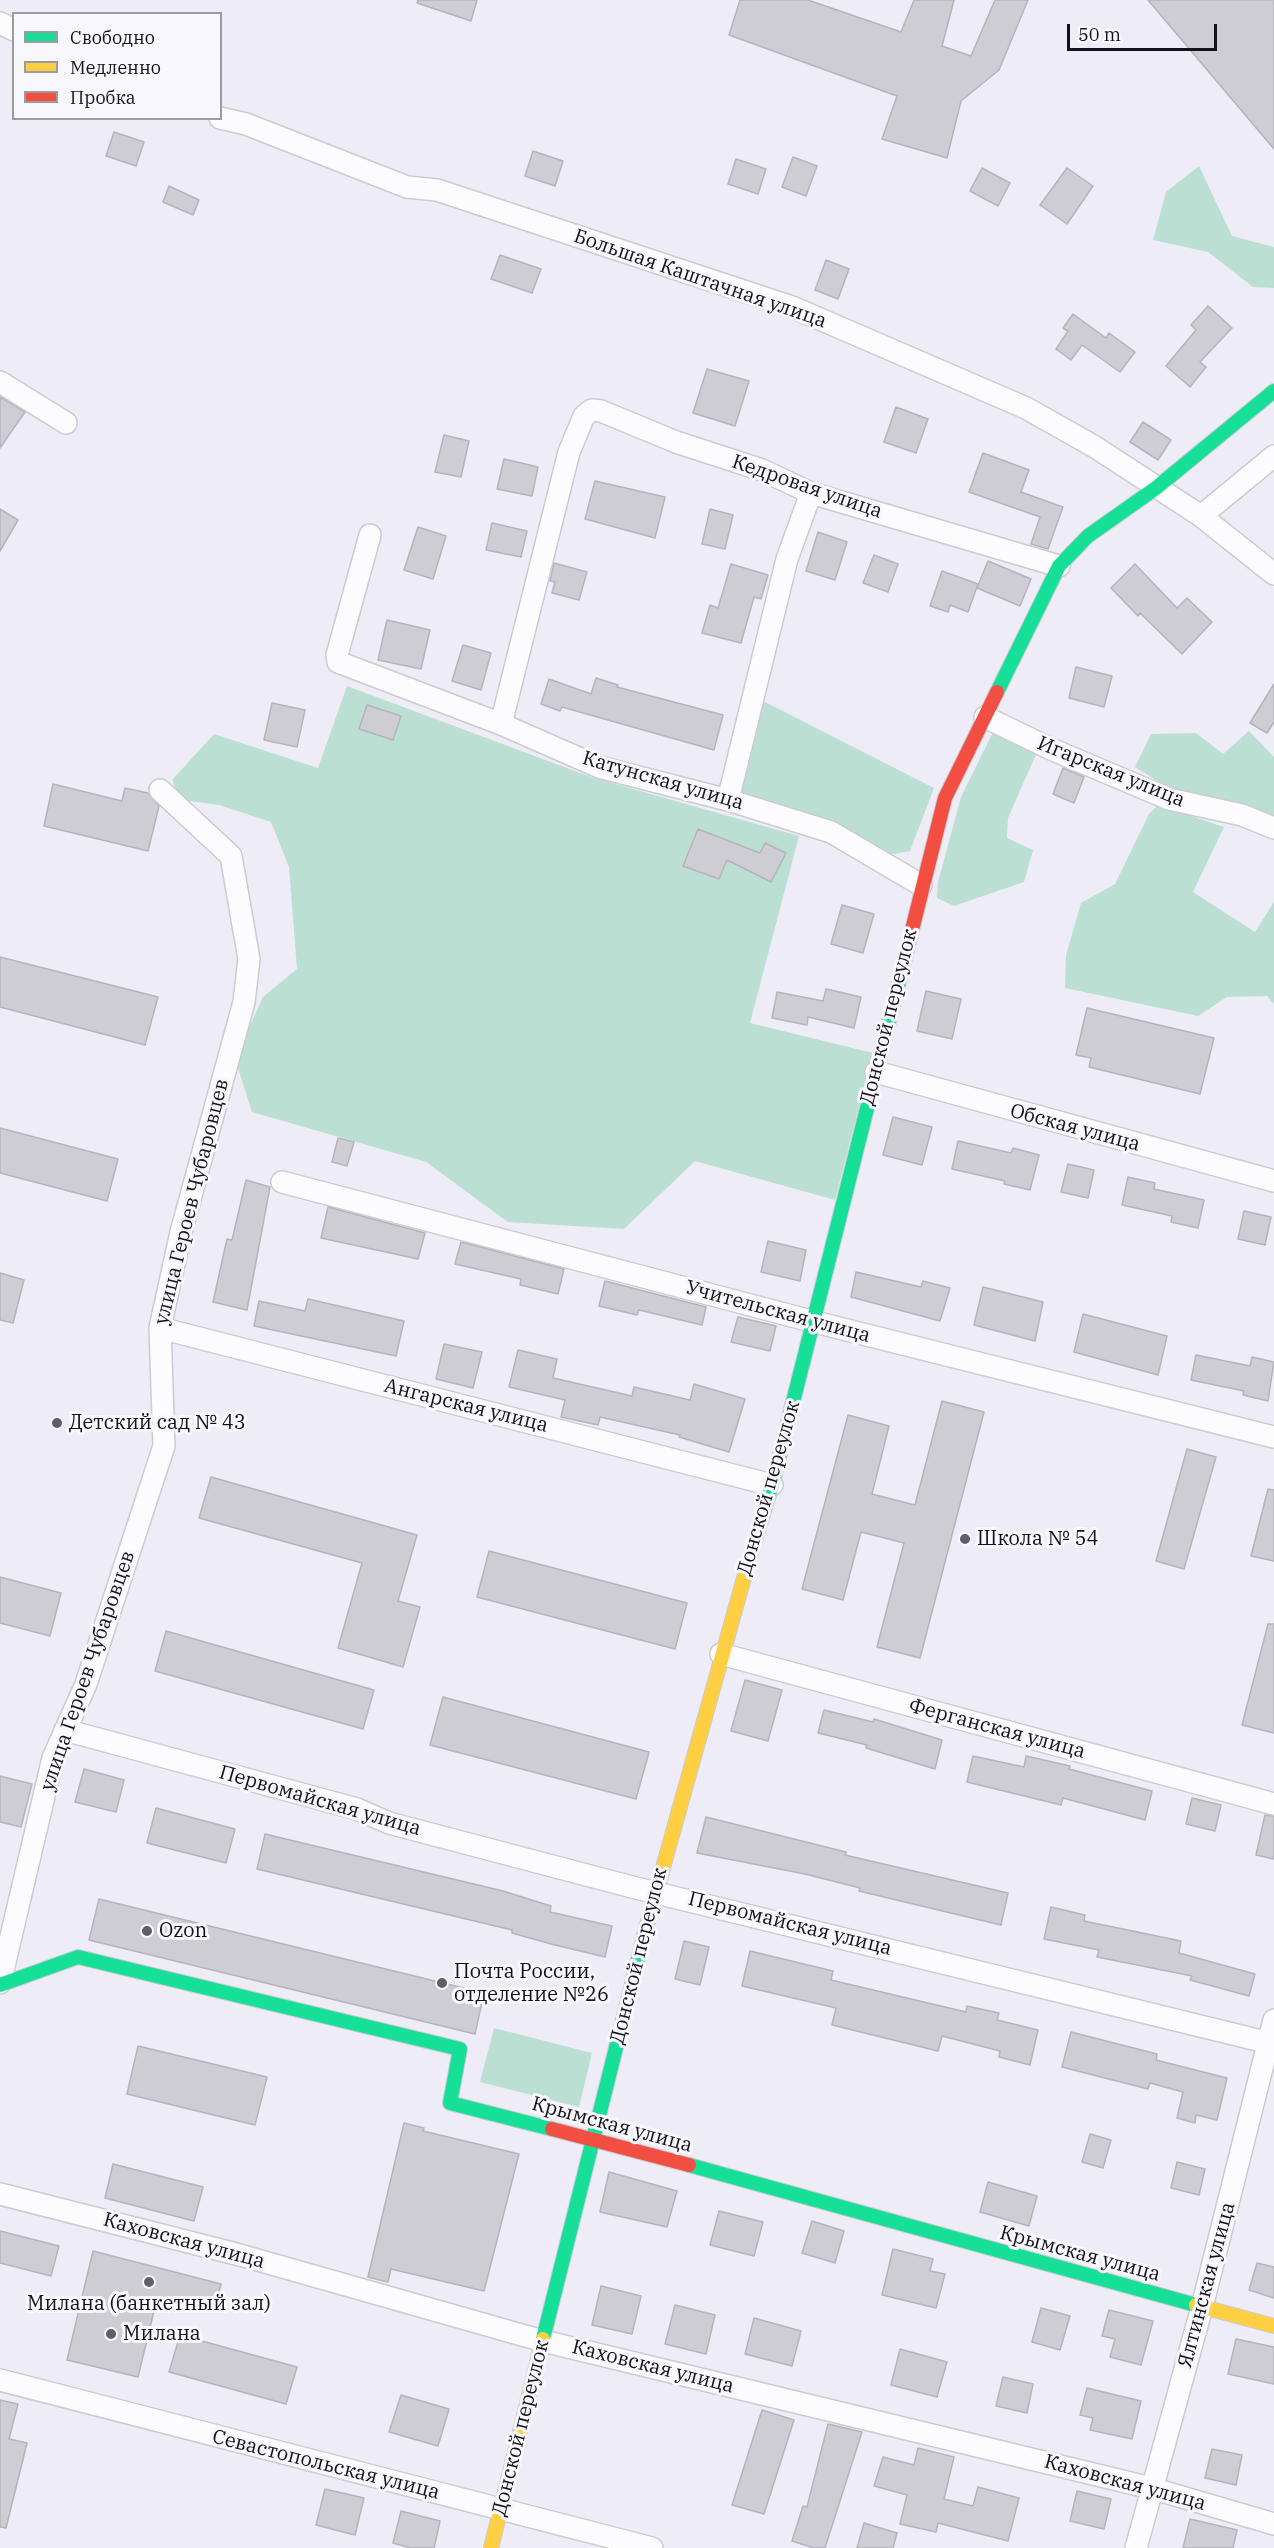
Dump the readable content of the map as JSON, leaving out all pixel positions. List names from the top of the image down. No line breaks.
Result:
{"streets":{"street":["Большая Каштачная улица","Кедровая улица","Игарская улица","Катунская улица","Донской переулок","Обская улица","улица Героев Чубаровцев","Учительская улица","Ангарская улица","Ферганская улица","Первомайская улица","Крымская улица","Каховская улица","Ялтинская улица","Севастопольская улица"]},"crossings":[["Большая Каштачная улица","Донской переулок"],["Кедровая улица","Катунская улица"],["Кедровая улица","Донской переулок"],["Игарская улица","Донской переулок"],["Катунская улица","Донской переулок"],["Донской переулок","Обская улица"],["Донской переулок","Учительская улица"],["Донской переулок","Ангарская улица"],["Донской переулок","Ферганская улица"],["Донской переулок","Первомайская улица"],["Донской переулок","Крымская улица"],["Донской переулок","Каховская улица"],["Донской переулок","Севастопольская улица"],["улица Героев Чубаровцев","Ангарская улица"],["улица Героев Чубаровцев","Первомайская улица"],["улица Героев Чубаровцев","Крымская улица"],["Первомайская улица","Ялтинская улица"],["Крымская улица","Ялтинская улица"],["Каховская улица","Ялтинская улица"]],"places":["Детский сад № 43","Школа № 54","Ozon","Почта России, отделение №26","Милана (банкетный зал)","Милана"],"legend":["Свободно","Медленно","Пробка"],"scale_bar":"50 m"}
